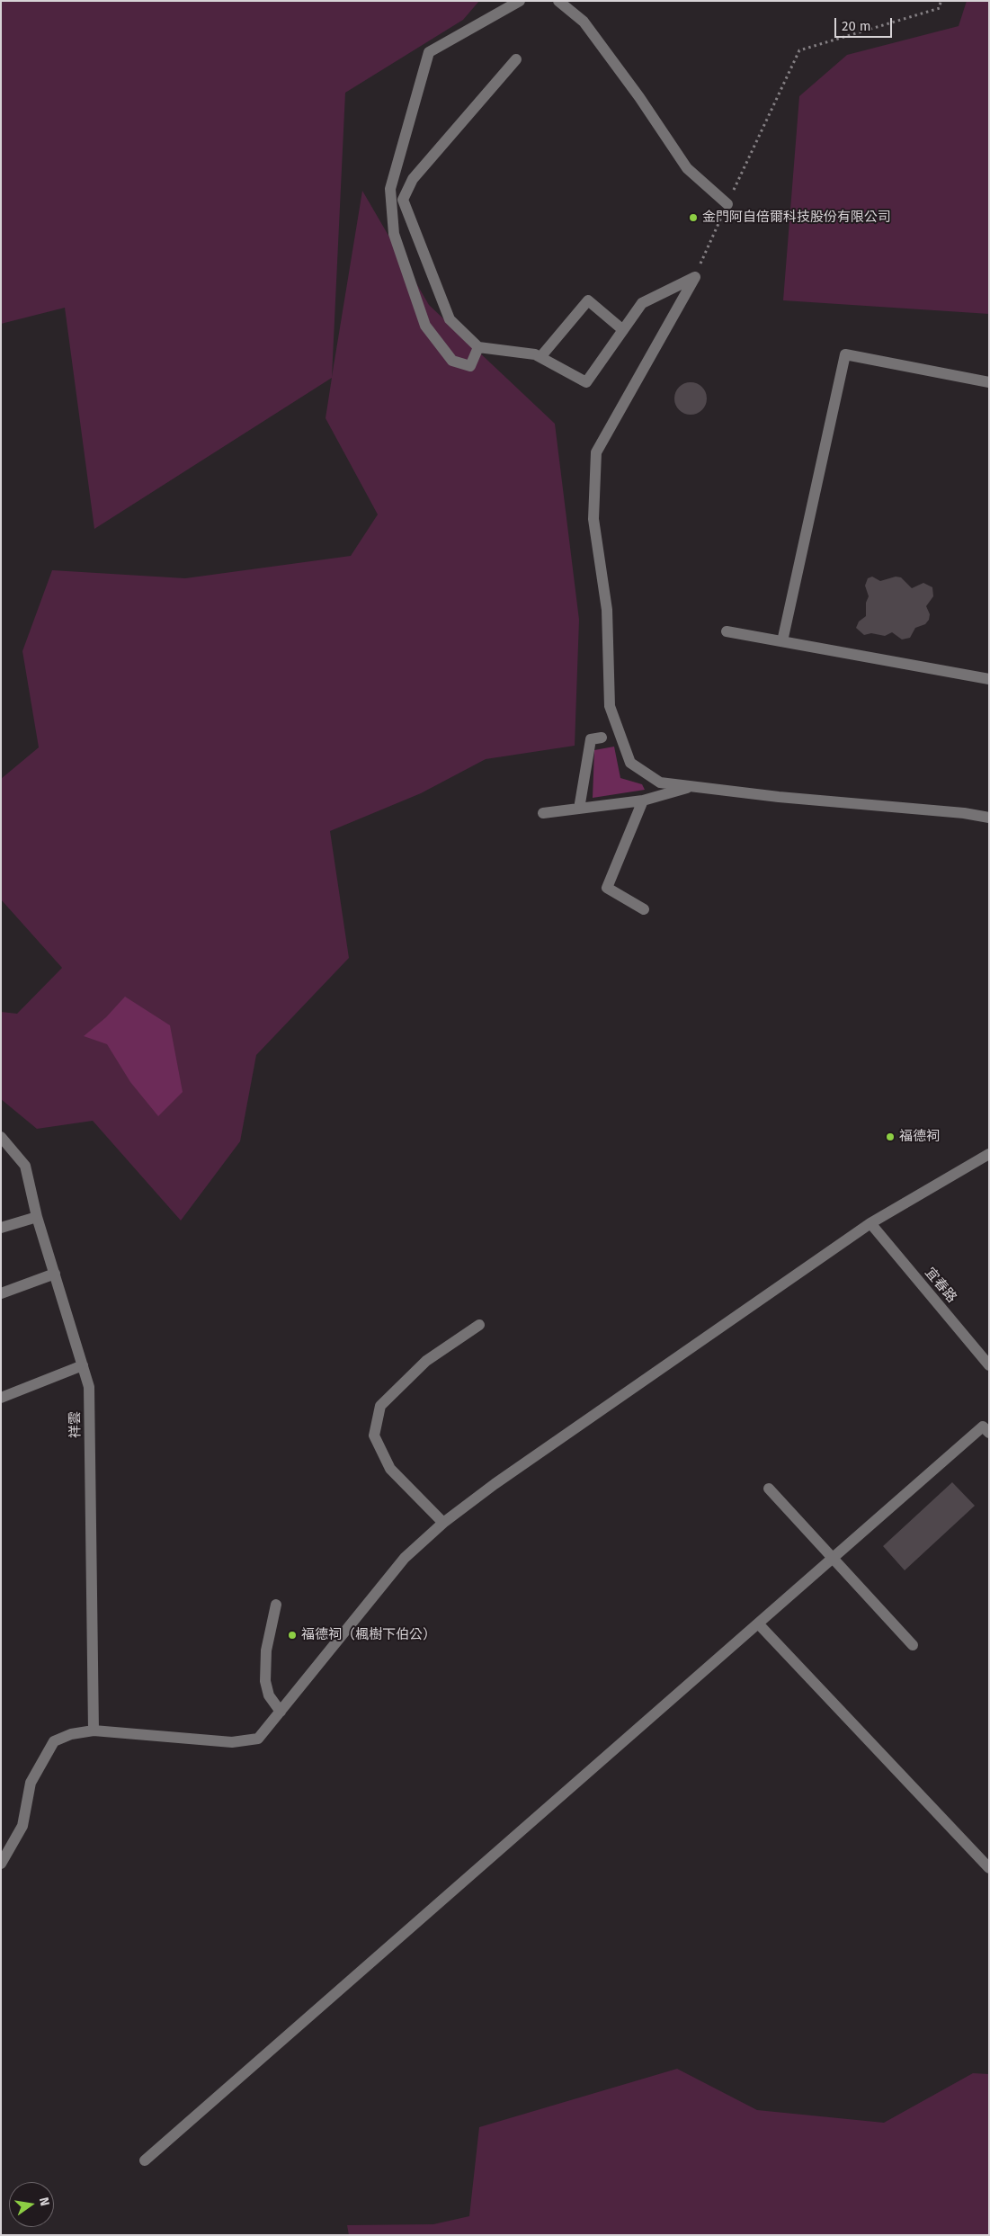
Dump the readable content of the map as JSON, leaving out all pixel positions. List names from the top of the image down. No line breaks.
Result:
{"streets":{"street":["宜春路","祥雲"]},"places":["金門阿自倍爾科技股份有限公司","福德祠","福德祠（楓樹下伯公）"],"scale_bar":"20 m","north":"right"}
